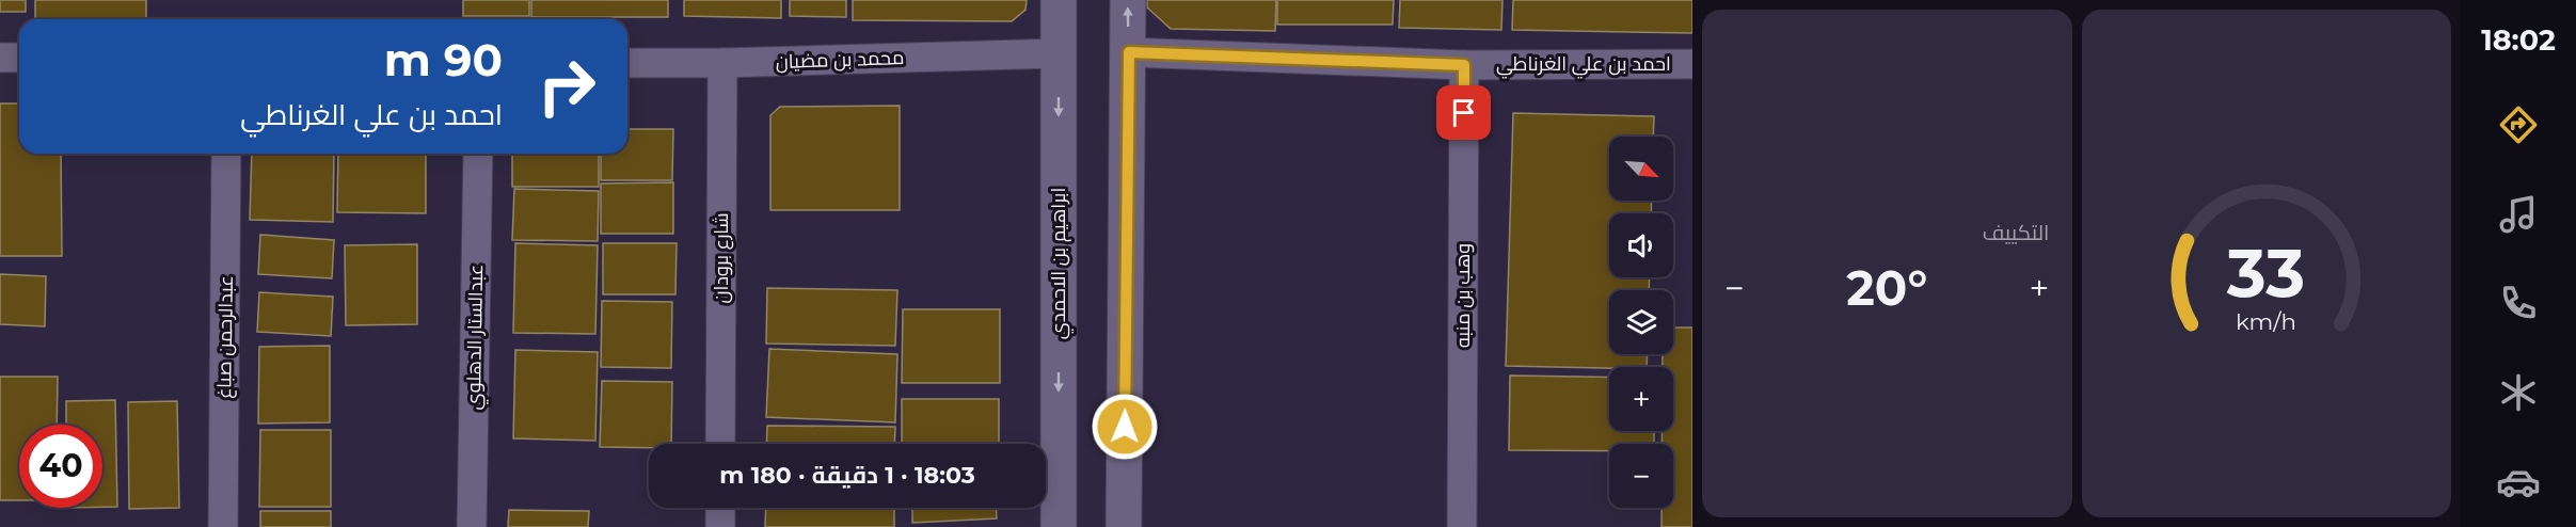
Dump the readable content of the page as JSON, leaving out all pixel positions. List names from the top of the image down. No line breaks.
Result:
{"streets":{"street":["محمد بن مضيان","احمد بن علي الغرناطي","شارع برودان","ابراهيم بن الاحمدي","وهب بن منبه","عبدالرحمن صباغ","عبدالستار الدهلوي"]},"crossings":[["محمد بن مضيان","شارع برودان"],["محمد بن مضيان","ابراهيم بن الاحمدي"],["احمد بن علي الغرناطي","وهب بن منبه"]],"north":"bottom right","page":{"tabs":"18:02","tile":"التكييف","turn":["90 m","احمد بن علي الغرناطي"],"map_buttons":["+","−"],"heat":["−","20°","+"],"limit":"40","trip":"18:03 · 1 دقيقة · 180 m","gauge":["33","km/h"]}}
